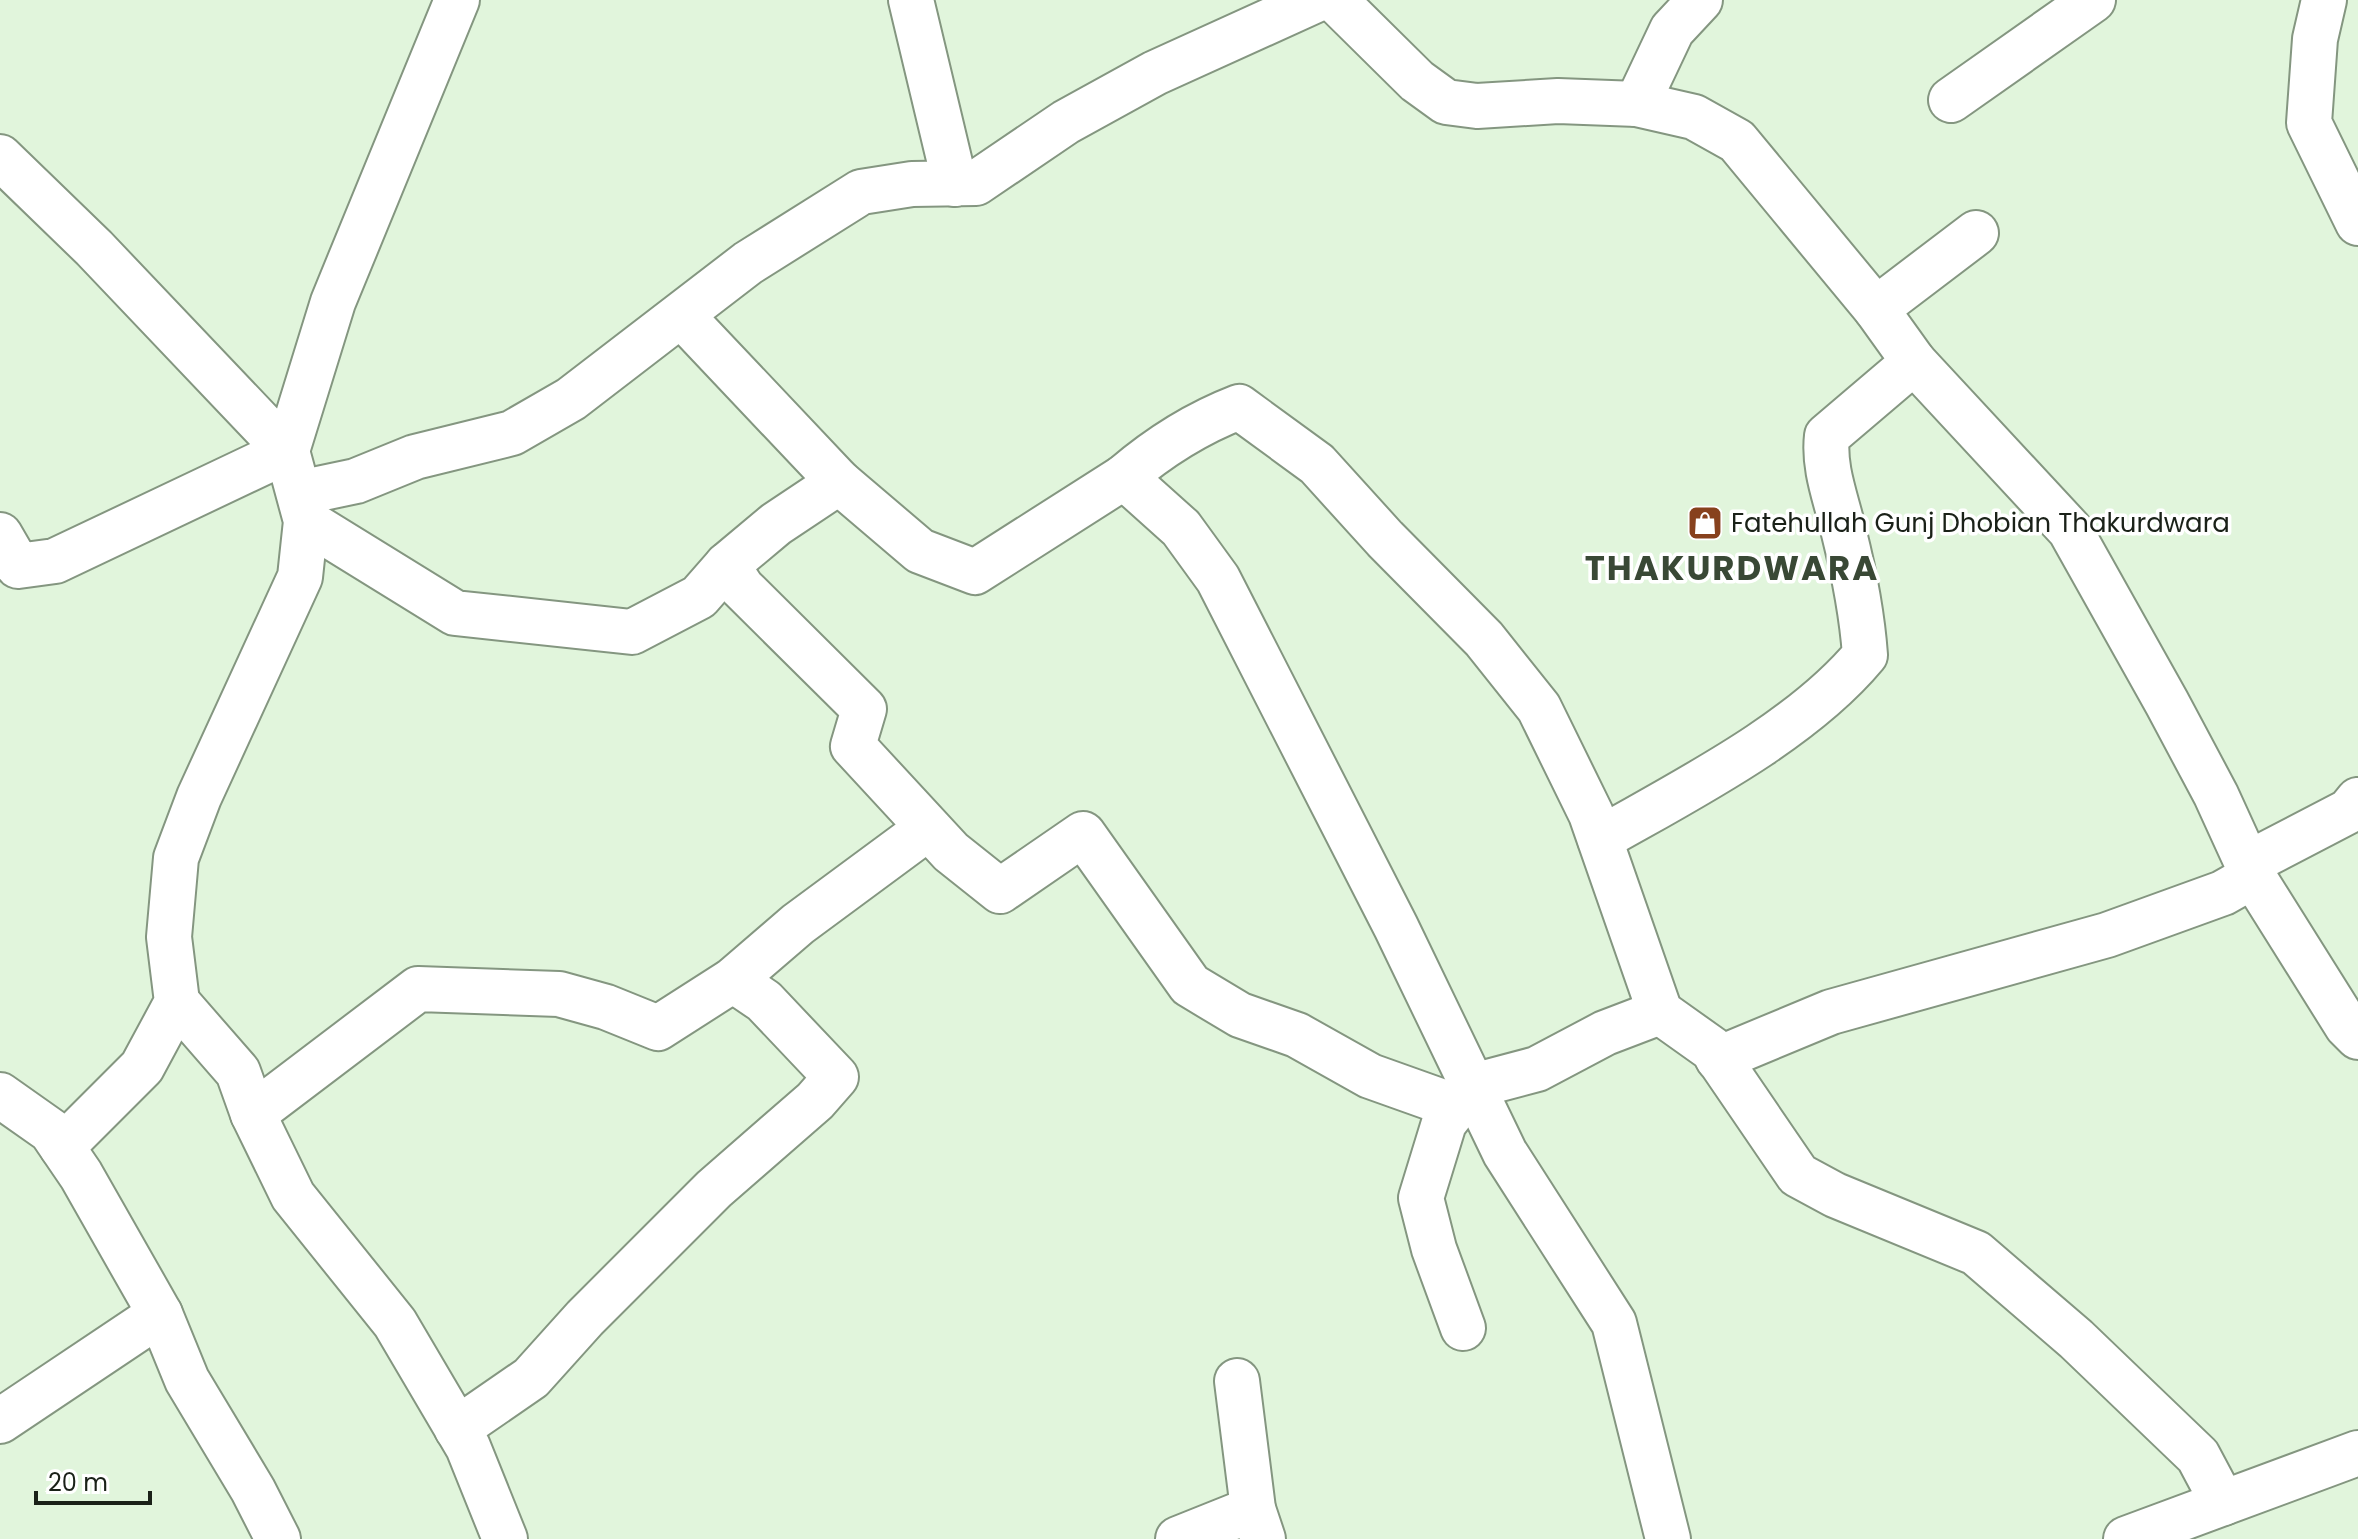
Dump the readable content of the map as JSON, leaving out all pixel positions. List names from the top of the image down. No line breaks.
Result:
{"districts":["THAKURDWARA"],"places":{"shop":["Fatehullah Gunj Dhobian Thakurdwara"]},"scale_bar":"20 m"}
